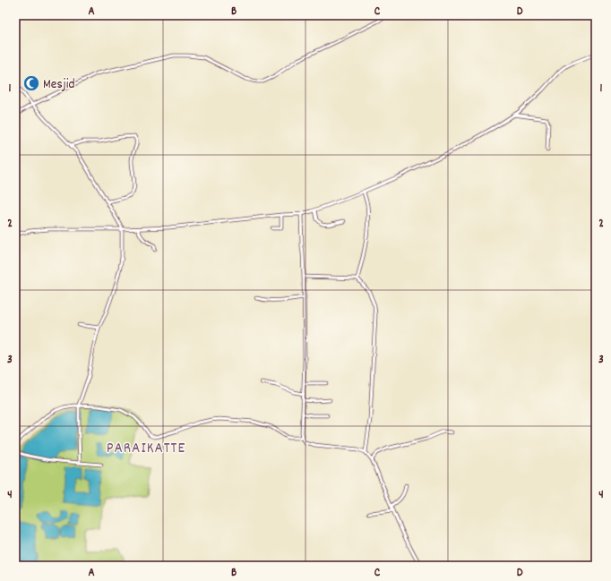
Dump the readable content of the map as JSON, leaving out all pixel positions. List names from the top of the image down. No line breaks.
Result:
{"districts":["PARAIKATTE"],"places":{"mosque":["Mesjid"]},"grid":{"columns":["A","B","C","D"],"rows":["1","2","3","4"]}}
